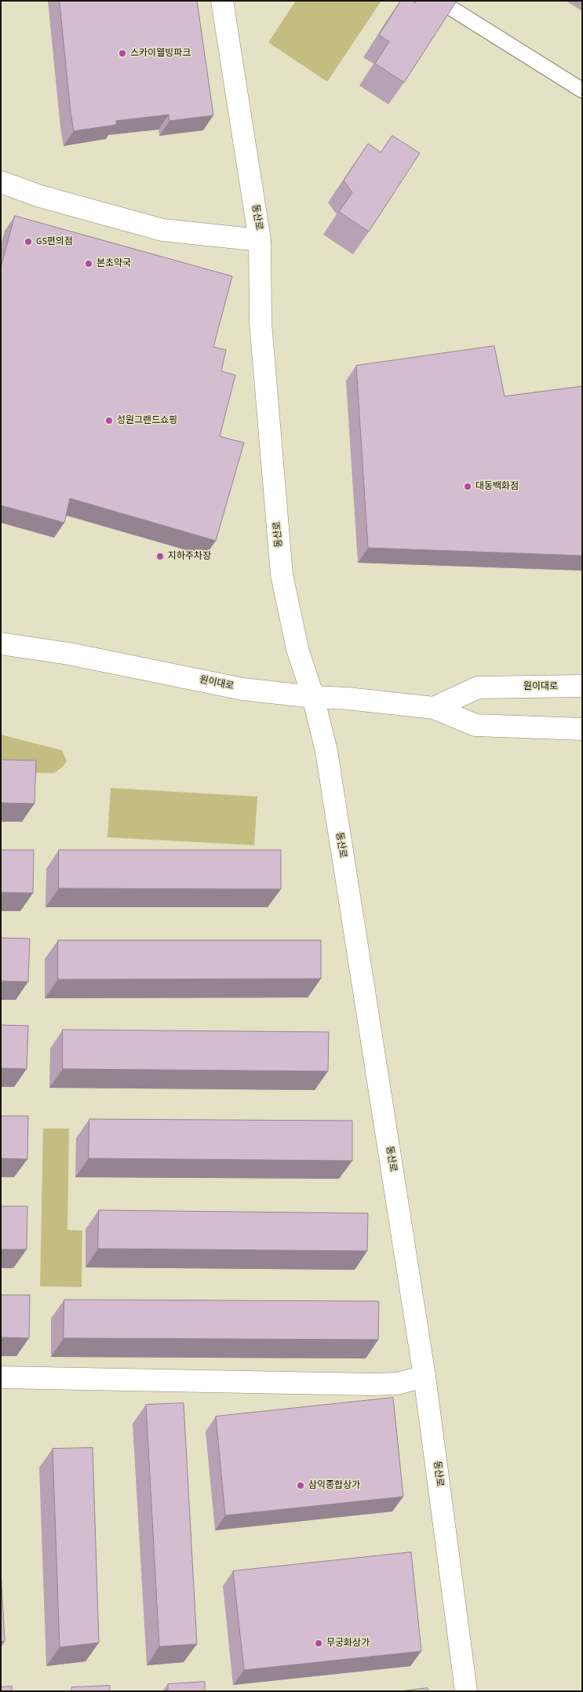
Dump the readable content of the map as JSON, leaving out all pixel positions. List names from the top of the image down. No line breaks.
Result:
{"streets":{"main road":["동산로","원이대로"]},"crossings":[["동산로","원이대로"]],"places":["스카이웰빙파크","GS편의점","본초약국","성원그랜드쇼핑","대동백화점","지하주차장","삼익종합상가","무궁화상가"]}
